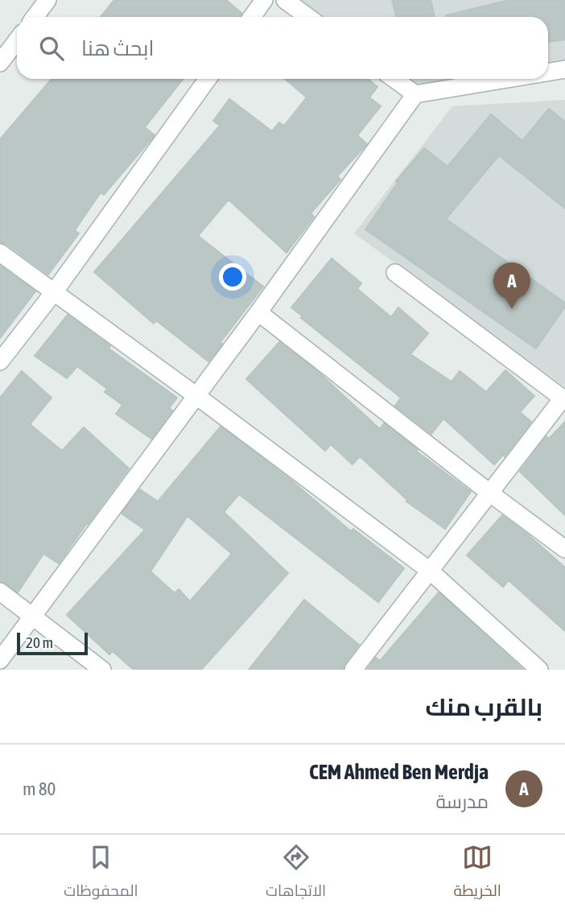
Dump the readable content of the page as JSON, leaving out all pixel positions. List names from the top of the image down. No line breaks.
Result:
{"scale_bar":"20 m","page":{"search":"ابحث هنا","pins":"A","scale":"20 m","heading":"بالقرب منك","list":[{"mark":"A","name":"CEM Ahmed Ben Merdja","note":"مدرسة","value":"80 m"}],"nav":["الخريطة","الاتجاهات","المحفوظات"]}}
